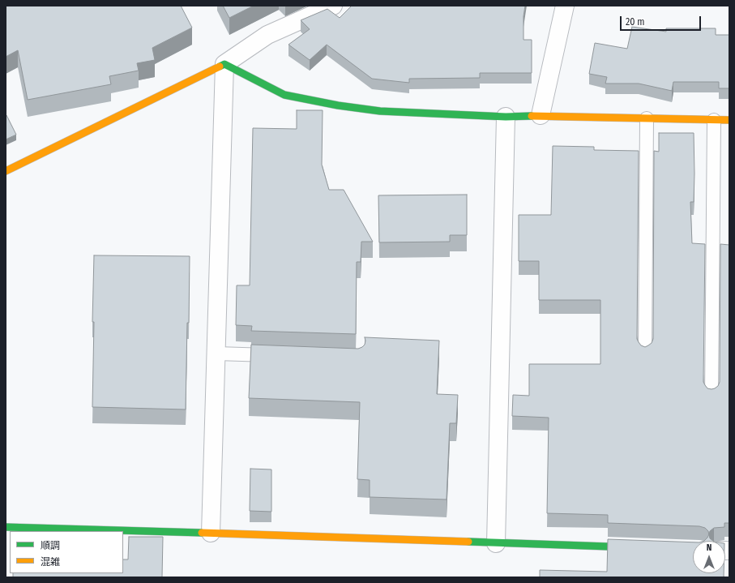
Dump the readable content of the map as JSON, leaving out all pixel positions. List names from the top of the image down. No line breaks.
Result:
{"legend":["順調","混雑"],"scale_bar":"20 m","north":"top"}
